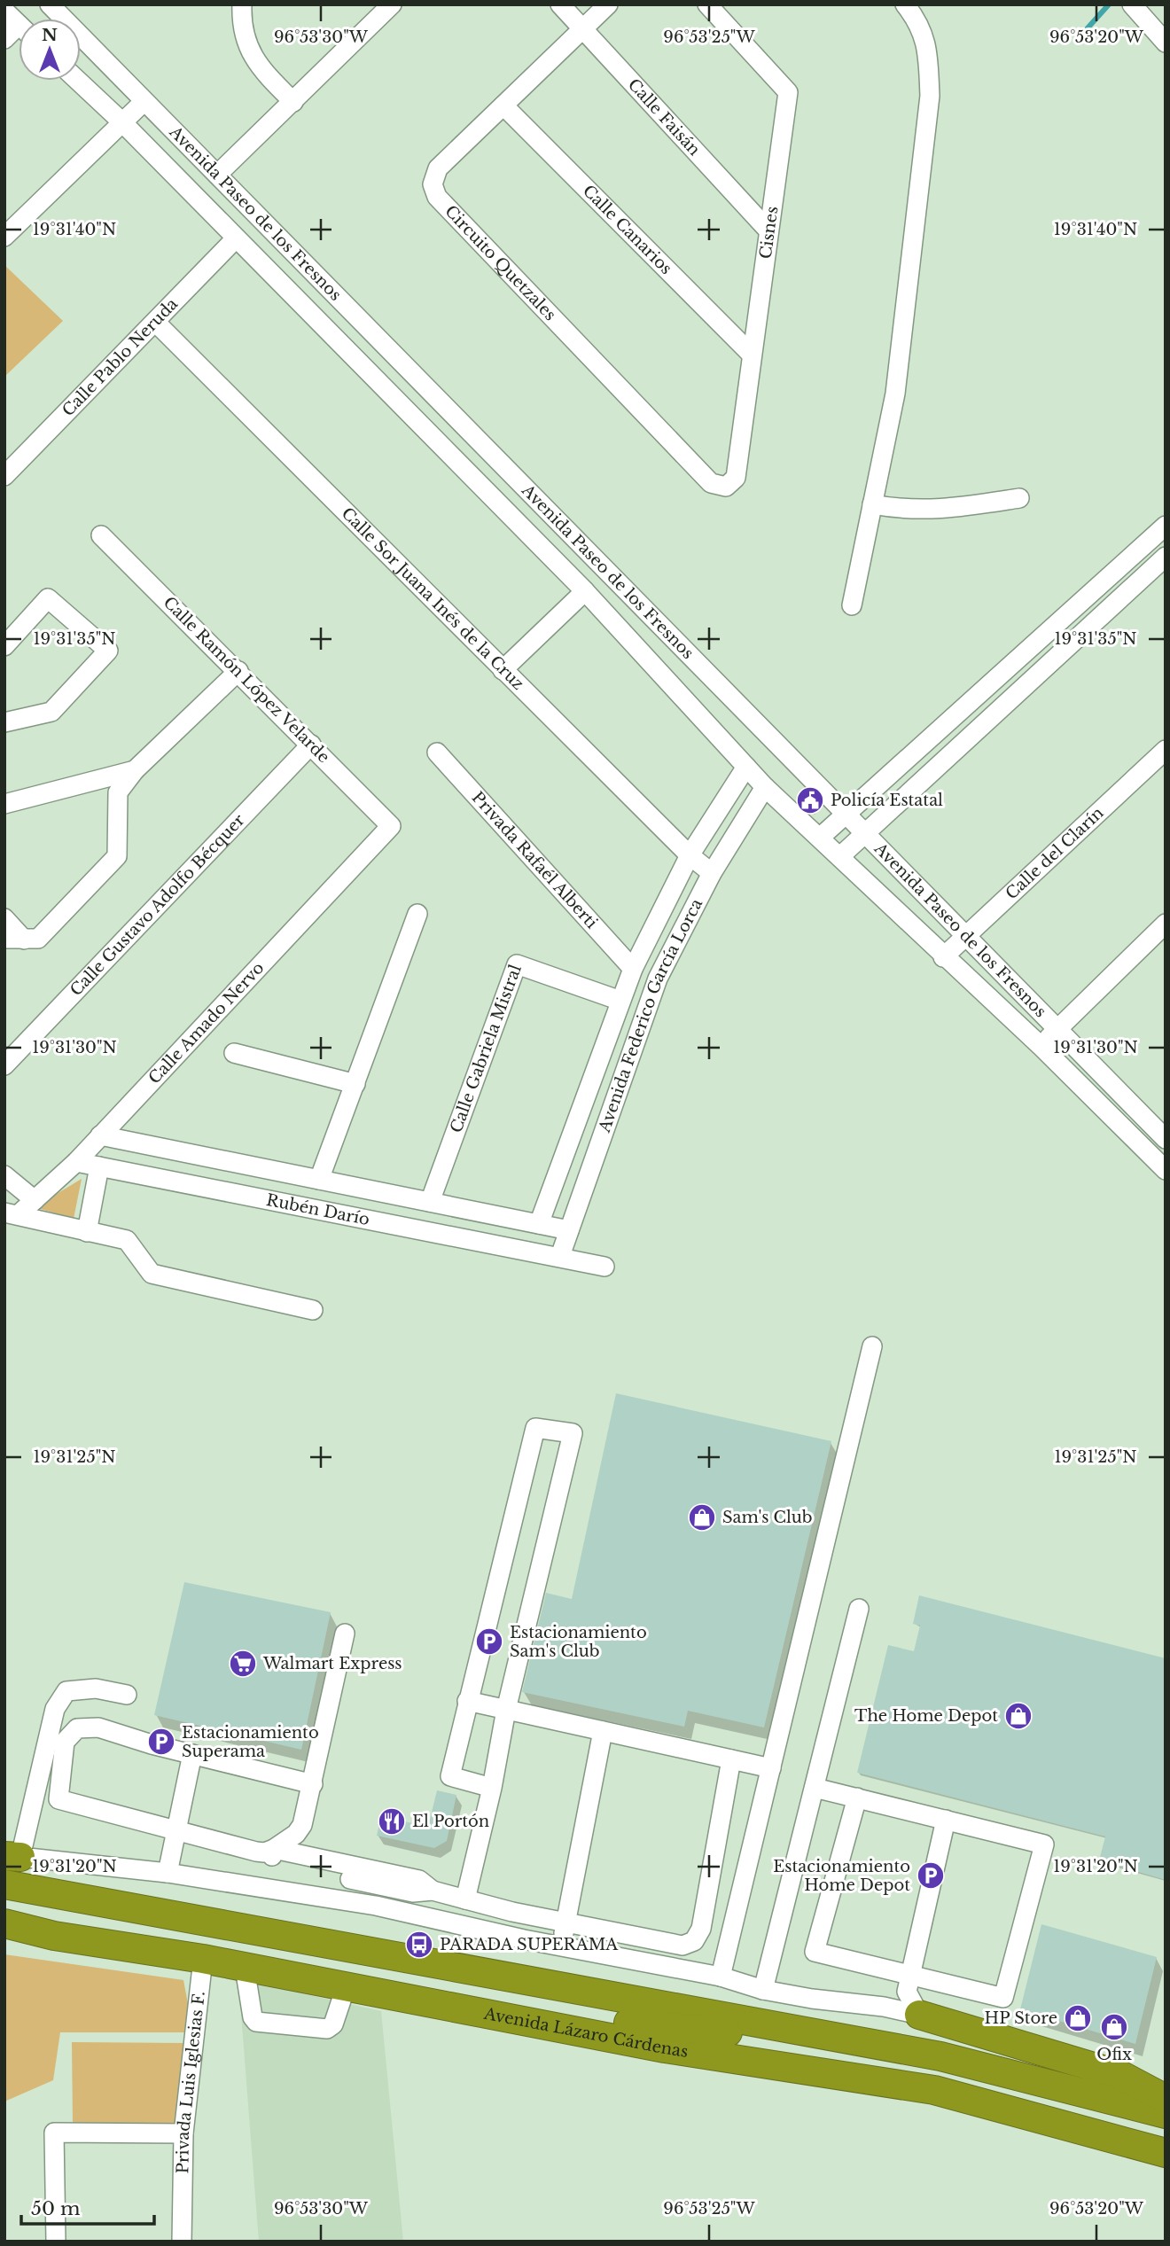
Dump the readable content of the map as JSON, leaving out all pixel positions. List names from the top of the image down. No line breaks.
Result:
{"streets":{"highway":["Avenida Lázaro Cárdenas"],"street":["Calle Faisán","Avenida Paseo de los Fresnos","Calle Canarios","Cisnes","Circuito Quetzales","Calle Pablo Neruda","Calle Sor Juana Inés de la Cruz","Calle Ramón López Velarde","Calle del Clarín","Privada Rafaél Alberti","Calle Gustavo Adolfo Bécquer","Avenida Federico García Lorca","Calle Amado Nervo","Calle Gabriela Mistral","Rubén Darío","Privada Luis Iglesias F."]},"crossings":[["Calle Faisán","Cisnes"],["Calle Faisán","Circuito Quetzales"],["Avenida Paseo de los Fresnos","Calle Pablo Neruda"],["Avenida Paseo de los Fresnos","Calle del Clarín"],["Avenida Paseo de los Fresnos","Avenida Federico García Lorca"],["Calle Canarios","Cisnes"],["Calle Canarios","Circuito Quetzales"],["Cisnes","Circuito Quetzales"],["Calle Pablo Neruda","Calle Sor Juana Inés de la Cruz"],["Calle Sor Juana Inés de la Cruz","Avenida Federico García Lorca"],["Calle Ramón López Velarde","Calle Gustavo Adolfo Bécquer"],["Calle Ramón López Velarde","Calle Amado Nervo"],["Privada Rafaél Alberti","Avenida Federico García Lorca"],["Avenida Federico García Lorca","Calle Gabriela Mistral"],["Avenida Federico García Lorca","Rubén Darío"],["Calle Amado Nervo","Rubén Darío"],["Calle Gabriela Mistral","Rubén Darío"],["Avenida Lázaro Cárdenas","Privada Luis Iglesias F."]],"places":{"public building":["Policía Estatal"],"shop":["Sam's Club","The Home Depot","HP Store","Ofix"],"parking":["Estacionamiento Sam's Club","Estacionamiento Superama","Estacionamiento Home Depot"],"supermarket":["Walmart Express"],"restaurant":["El Portón"],"bus stop":["PARADA SUPERAMA"]},"scale_bar":"50 m","north":"top","coordinates":["96°53'30\"W","96°53'25\"W","96°53'20\"W","19°31'40\"N","19°31'35\"N","19°31'30\"N","19°31'25\"N","19°31'20\"N"]}
